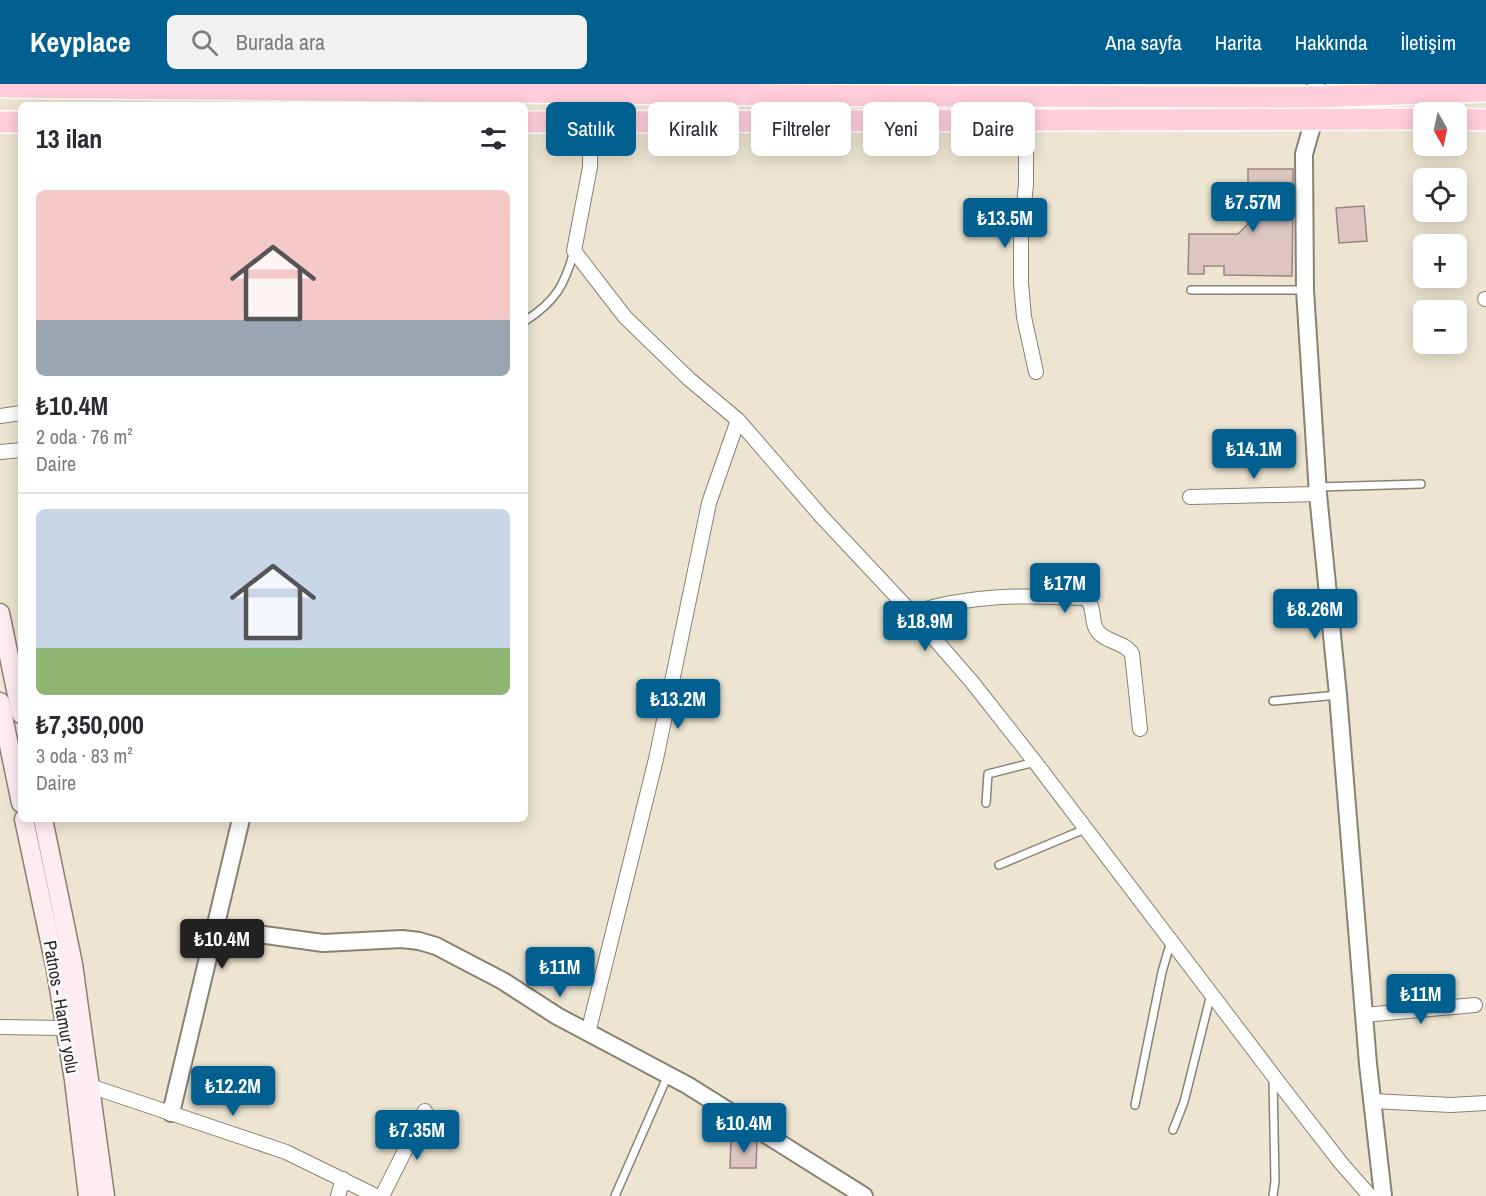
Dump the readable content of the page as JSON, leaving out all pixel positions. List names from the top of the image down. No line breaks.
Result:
{"streets":{"main road":["Patnos - Hamur yolu"]},"north":"bottom","page":{"header":"Keyplace","search":"Burada ara","nav":["Ana sayfa","Harita","Hakkında","İletişim"],"map_buttons":["+","−"],"chip":["Satılık","Kiralık","Filtreler","Yeni","Daire"],"heading":"13 ilan","list":[{"name":"₺10.4M","note":"2 oda · 76 m² · Daire"},{"name":"₺7,350,000","note":"3 oda · 83 m² · Daire"}],"price":["₺7.57M","₺13.5M","₺14.1M","₺17M","₺8.26M","₺18.9M","₺13.2M","₺10.4M","₺11M","₺11M","₺12.2M","₺10.4M","₺7.35M"]}}
